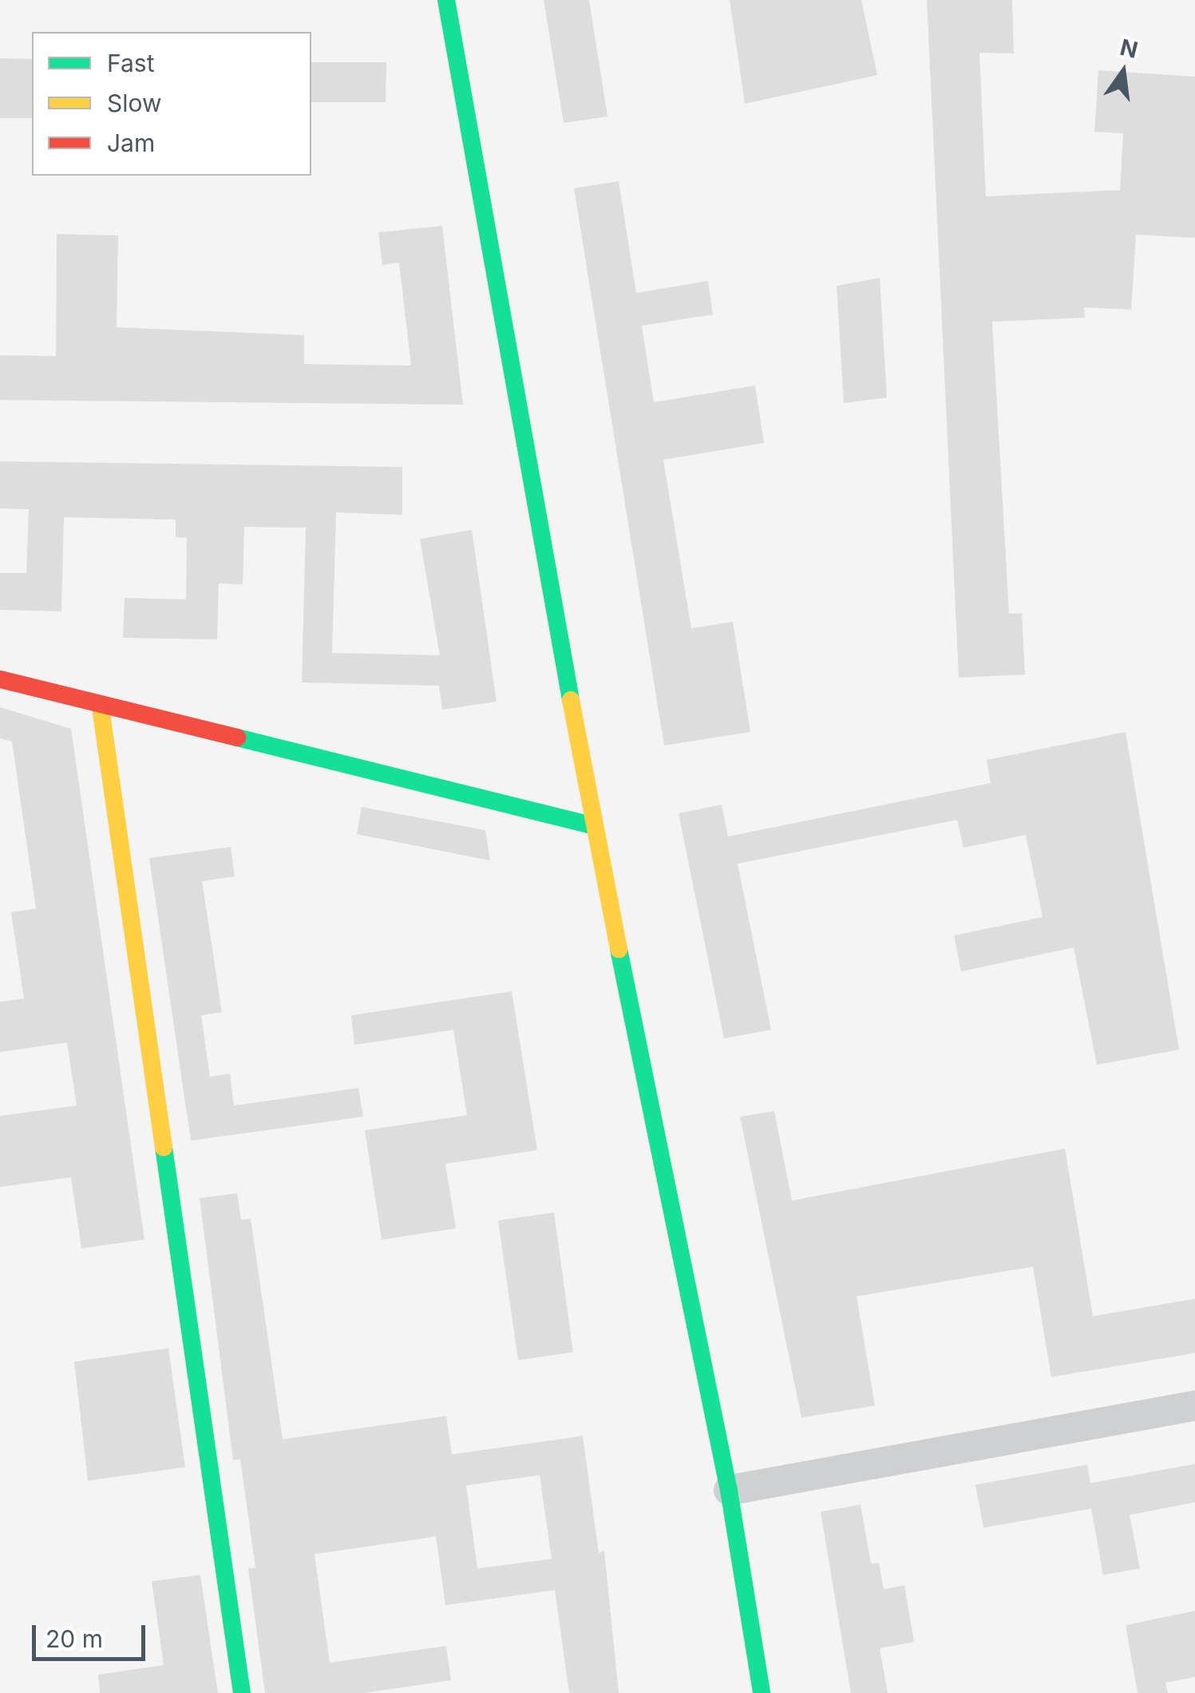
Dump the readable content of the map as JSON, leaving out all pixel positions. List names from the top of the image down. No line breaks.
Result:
{"legend":["Fast","Slow","Jam"],"scale_bar":"20 m","north":"top"}
